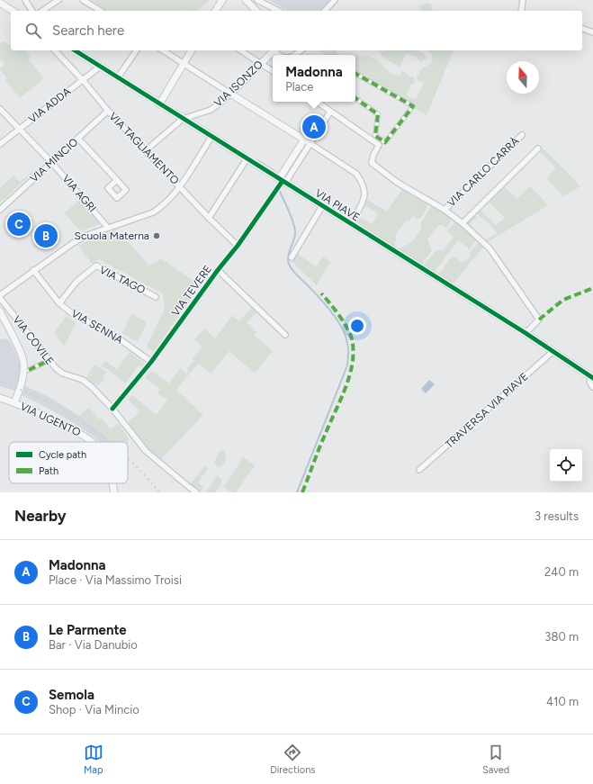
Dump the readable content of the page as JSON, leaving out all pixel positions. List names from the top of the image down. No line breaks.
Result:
{"streets":{"street":["VIA ISONZO","VIA ADDA","VIA TAGLIAMENTO","VIA MINCIO","VIA CARLO CARRÀ","VIA AGRI","VIA PIAVE","VIA TAGO","VIA TEVERE","VIA SENNA","VIA COVILE","TRAVERSA VIA PIAVE","VIA UGENTO"]},"crossings":[["VIA ISONZO","VIA TAGLIAMENTO"],["VIA ISONZO","VIA PIAVE"],["VIA ADDA","VIA TAGLIAMENTO"],["VIA ADDA","VIA AGRI"],["VIA ADDA","VIA PIAVE"],["VIA TAGLIAMENTO","VIA MINCIO"],["VIA TAGLIAMENTO","VIA TEVERE"],["VIA MINCIO","VIA AGRI"],["VIA PIAVE","VIA TEVERE"],["VIA PIAVE","TRAVERSA VIA PIAVE"],["VIA TAGO","VIA SENNA"],["VIA TEVERE","VIA SENNA"],["VIA TEVERE","VIA COVILE"]],"places":["Scuola Materna"],"legend":["Cycle path","Path"],"north":"top","page":{"search":"Search here","popup":["Madonna","Place"],"pins":["A","C","B"],"heading":["Nearby","3 results"],"list":[{"mark":"A","name":"Madonna","note":"Place · Via Massimo Troisi","value":"240 m"},{"mark":"B","name":"Le Parmente","note":"Bar · Via Danubio","value":"380 m"},{"mark":"C","name":"Semola","note":"Shop · Via Mincio","value":"410 m"}],"nav":["Map","Directions","Saved"]}}
